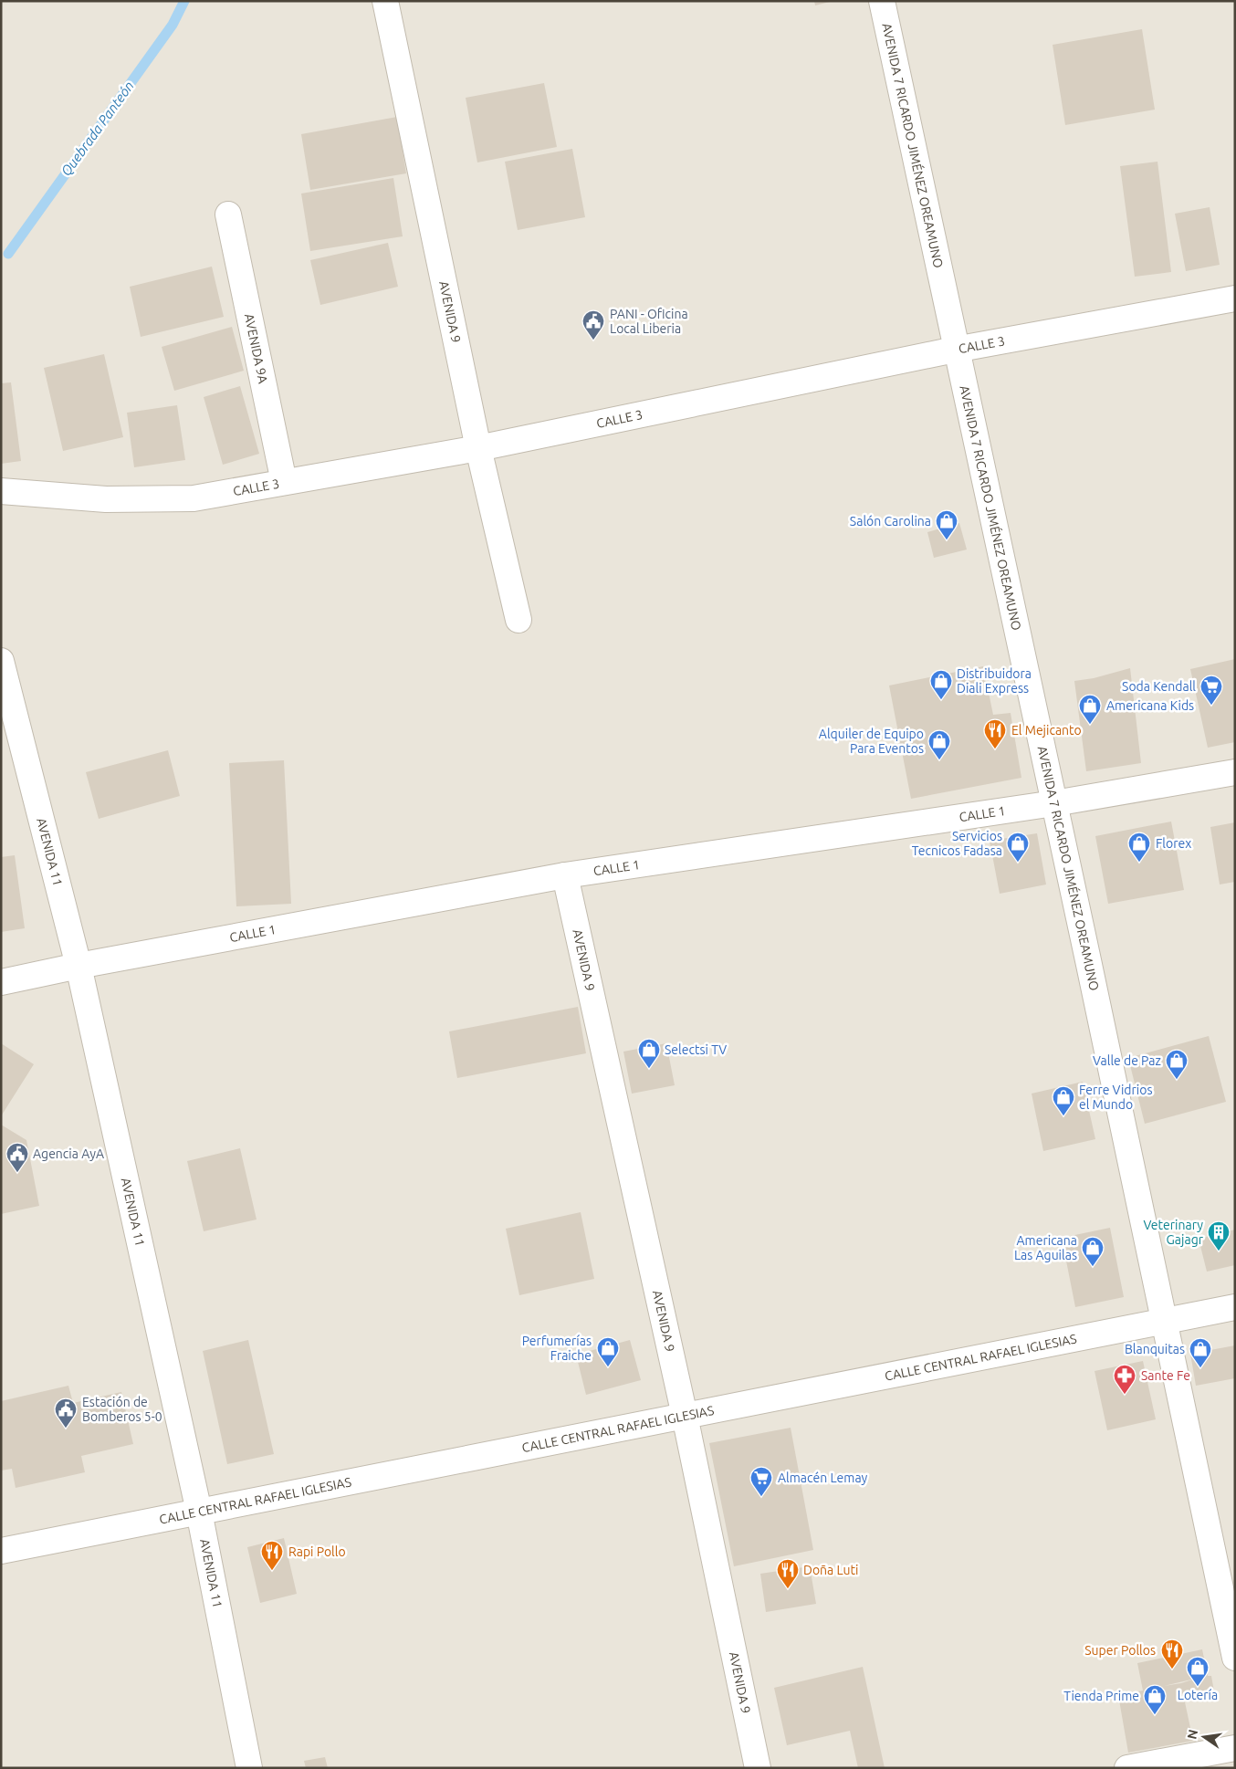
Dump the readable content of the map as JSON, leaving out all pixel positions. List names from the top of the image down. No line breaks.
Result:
{"streets":{"street":["AVENIDA 7 RICARDO JIMÉNEZ OREAMUNO","AVENIDA 9","CALLE 3","AVENIDA 9A","CALLE 1","AVENIDA 11","CALLE CENTRAL RAFAEL IGLESIAS"]},"crossings":[["AVENIDA 7 RICARDO JIMÉNEZ OREAMUNO","CALLE 3"],["AVENIDA 7 RICARDO JIMÉNEZ OREAMUNO","CALLE 1"],["AVENIDA 7 RICARDO JIMÉNEZ OREAMUNO","CALLE CENTRAL RAFAEL IGLESIAS"],["AVENIDA 9","CALLE 3"],["AVENIDA 9","CALLE 1"],["AVENIDA 9","CALLE CENTRAL RAFAEL IGLESIAS"],["CALLE 3","AVENIDA 9A"],["CALLE 1","AVENIDA 11"],["AVENIDA 11","CALLE CENTRAL RAFAEL IGLESIAS"]],"water":["Quebrada Panteón"],"places":{"public building":["PANI - Oficina Local Liberia","Agencia AyA","Estación de Bomberos 5-0"],"shop":["Salón Carolina","Distribuidora Diali Express","Americana Kids","Alquiler de Equipo Para Eventos","Servicios Tecnicos Fadasa","Florex","Selectsi TV","Valle de Paz","Ferre Vidrios el Mundo","Americana Las Aguilas","Perfumerías Fraiche","Blanquitas","Lotería","Tienda Prime"],"supermarket":["Soda Kendall","Almacén Lemay"],"restaurant":["El Mejicanto","Rapi Pollo","Doña Luti","Super Pollos"],"building":["Veterinary Gajagr"],"pharmacy":["Sante Fe"]},"north":"left"}
